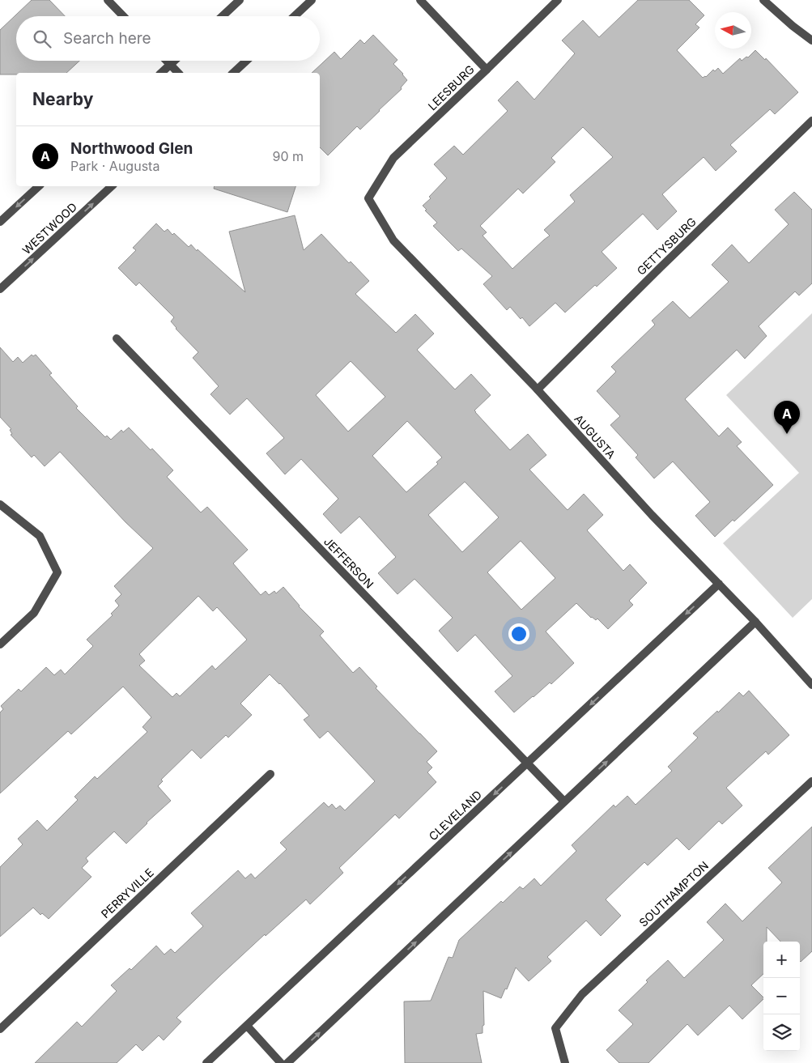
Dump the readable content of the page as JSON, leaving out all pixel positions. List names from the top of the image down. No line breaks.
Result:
{"streets":{"street":["LEESBURG","WESTWOOD","GETTYSBURG","AUGUSTA","JEFFERSON","CLEVELAND","PERRYVILLE","SOUTHAMPTON"]},"crossings":[["LEESBURG","AUGUSTA"],["GETTYSBURG","AUGUSTA"],["AUGUSTA","CLEVELAND"],["JEFFERSON","CLEVELAND"]],"north":"left","page":{"search":"Search here","heading":"Nearby","list":[{"mark":"A","name":"Northwood Glen","note":"Park · Augusta","value":"90 m"}],"pins":"A","map_buttons":["+","−"]}}
